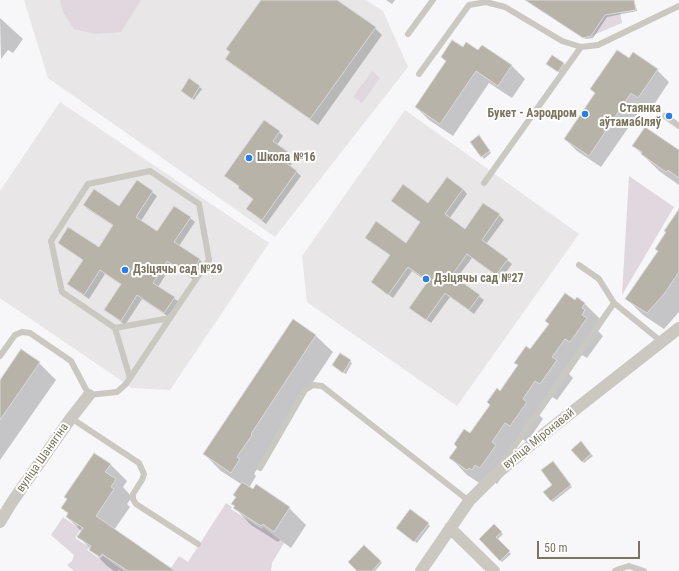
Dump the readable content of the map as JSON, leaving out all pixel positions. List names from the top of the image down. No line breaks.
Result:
{"streets":{"street":["вуліца Міронавай","вуліца Шанягіна"]},"places":["Букет - Аэродром","Стаянка аўтамабіляў","Школа №16","Дзіцячы сад №29","Дзіцячы сад №27"],"scale_bar":"50 m"}
